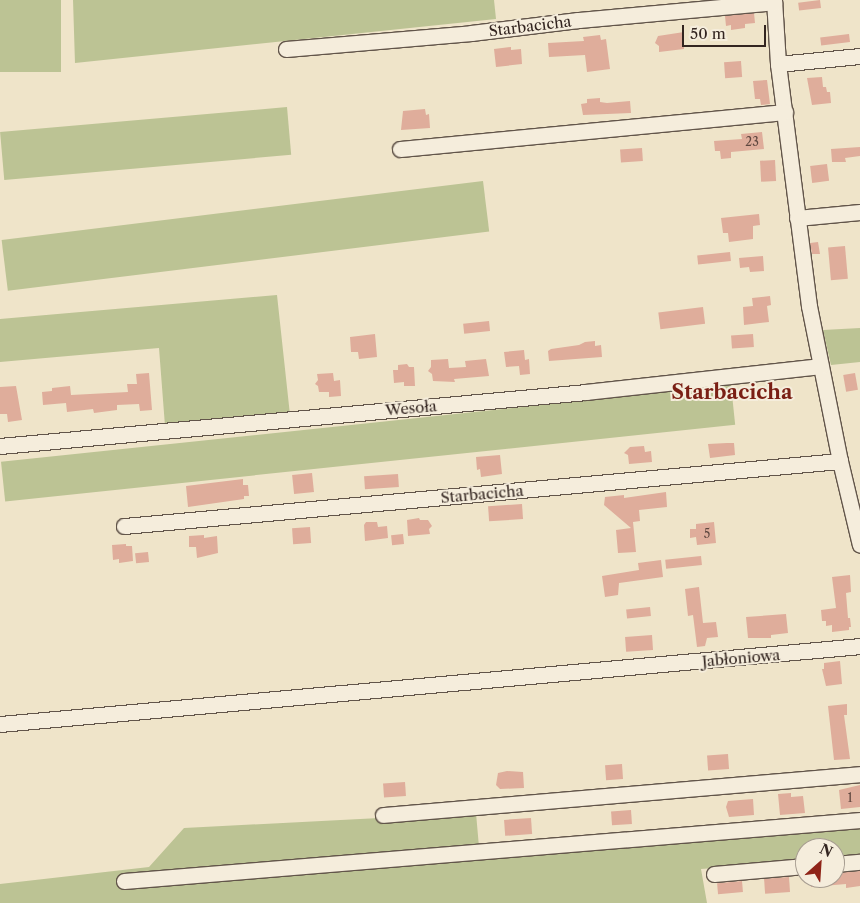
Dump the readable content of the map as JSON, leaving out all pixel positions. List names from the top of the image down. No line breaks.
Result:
{"streets":{"street":["Starbacicha","Wesoła","Jabłoniowa"]},"crossings":[["Starbacicha","Wesoła"]],"districts":["Starbacicha"],"house_numbers":["23","5","1"],"scale_bar":"50 m","north":"top right"}
